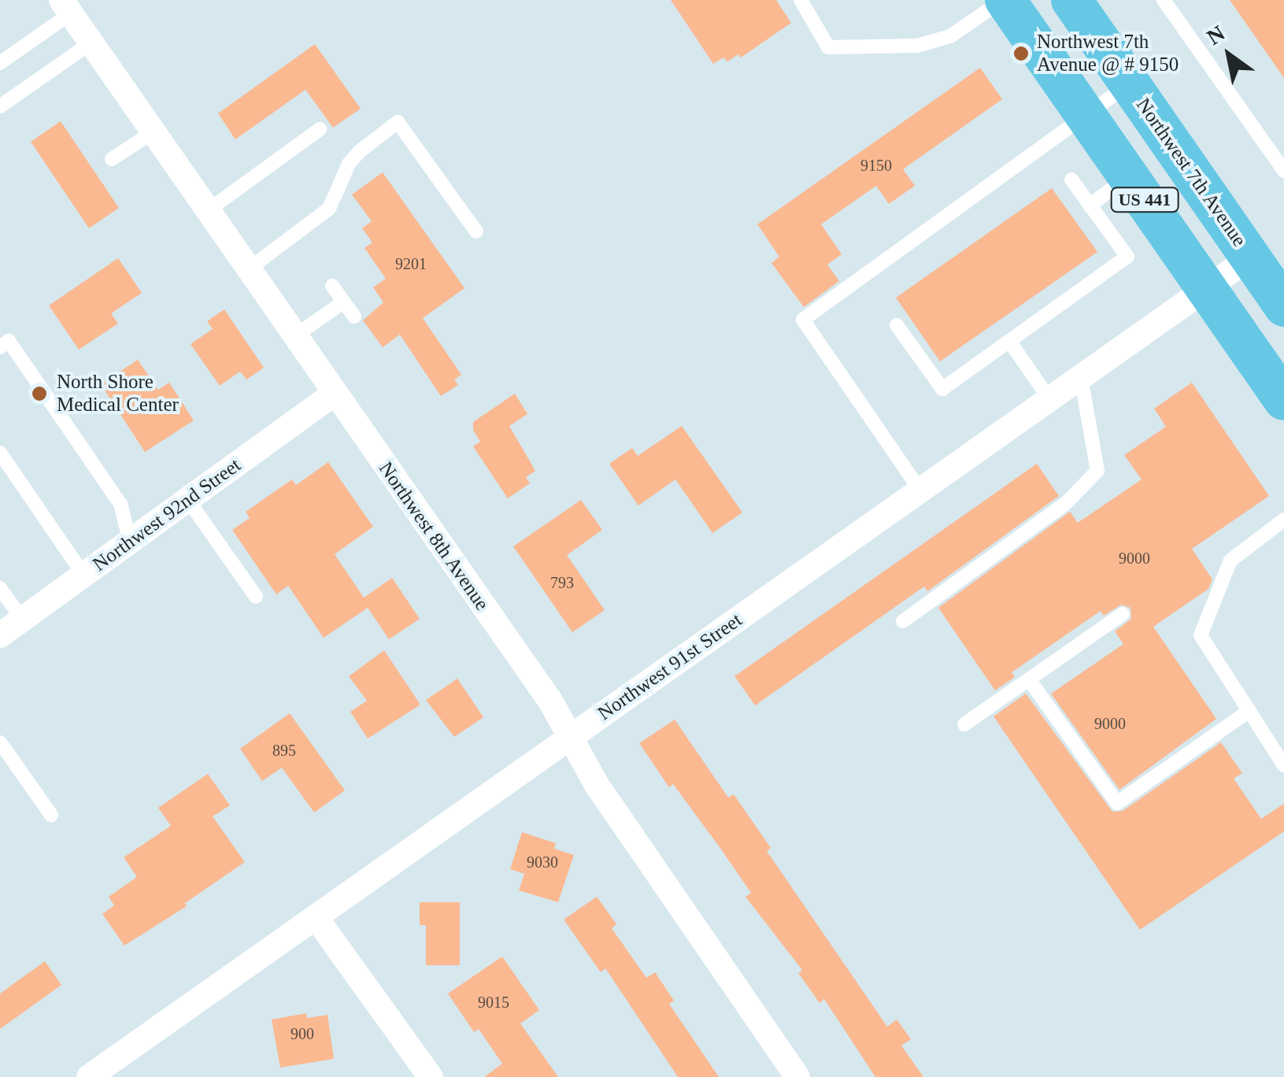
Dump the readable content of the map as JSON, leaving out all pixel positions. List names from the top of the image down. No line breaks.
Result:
{"streets":{"main road":["Northwest 7th Avenue","US 441"],"street":["Northwest 92nd Street","Northwest 8th Avenue","Northwest 91st Street"]},"crossings":[["Northwest 7th Avenue","Northwest 91st Street"],["US 441","Northwest 91st Street"],["Northwest 92nd Street","Northwest 8th Avenue"],["Northwest 8th Avenue","Northwest 91st Street"]],"places":["Northwest 7th Avenue @ # 9150","North Shore Medical Center"],"house_numbers":["9150","9201","9000","793","9000","895","9030","9015","900"],"north":"top left"}
